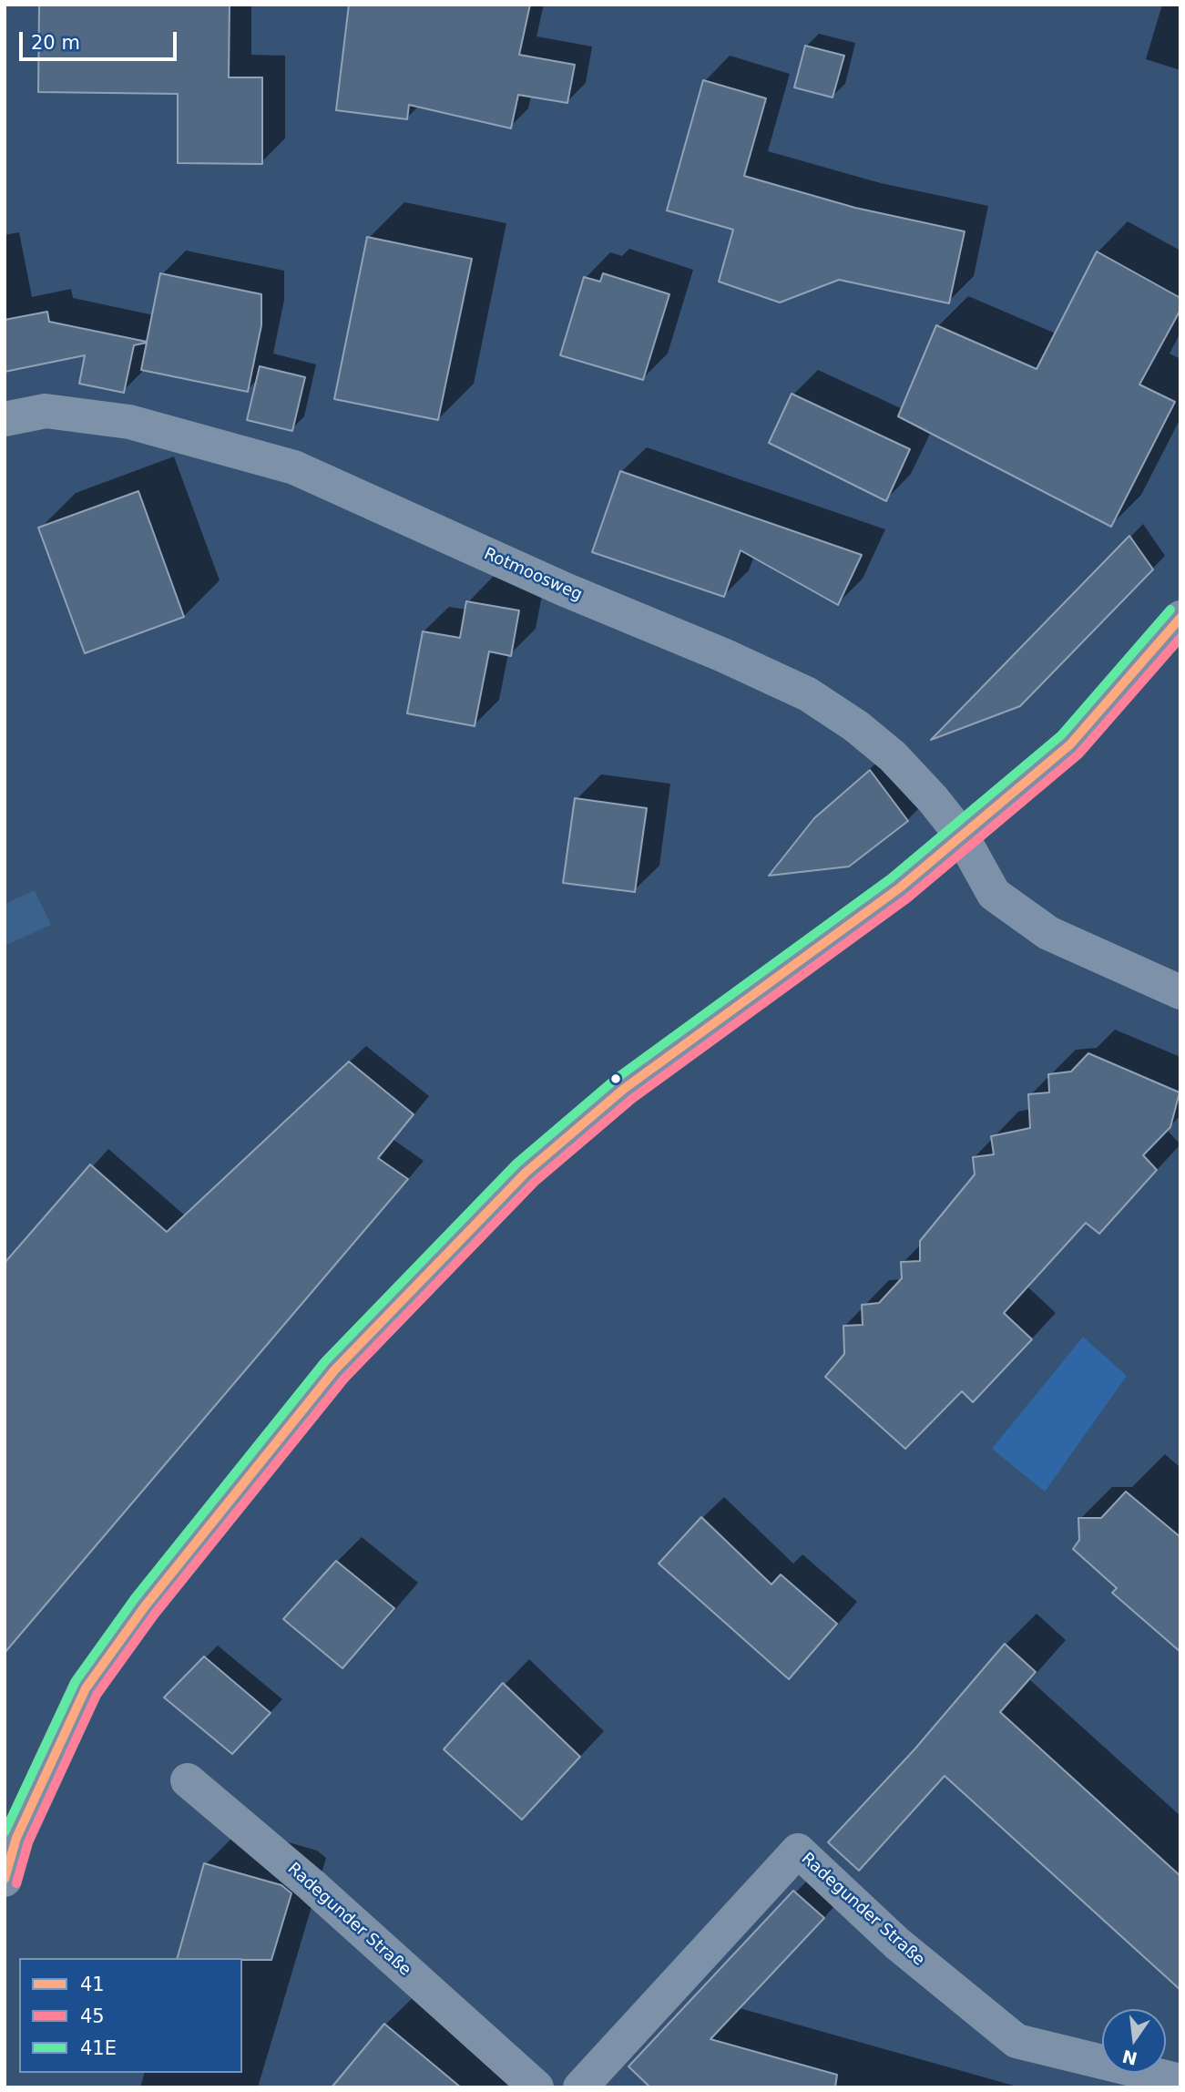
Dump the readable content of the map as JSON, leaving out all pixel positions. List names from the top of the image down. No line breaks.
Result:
{"streets":{"street":["Rotmoosweg","Radegunder Straße"]},"lines":["transit line 41E","transit line 41","transit line 45"],"legend":["41","45","41E"],"scale_bar":"20 m","north":"bottom"}
